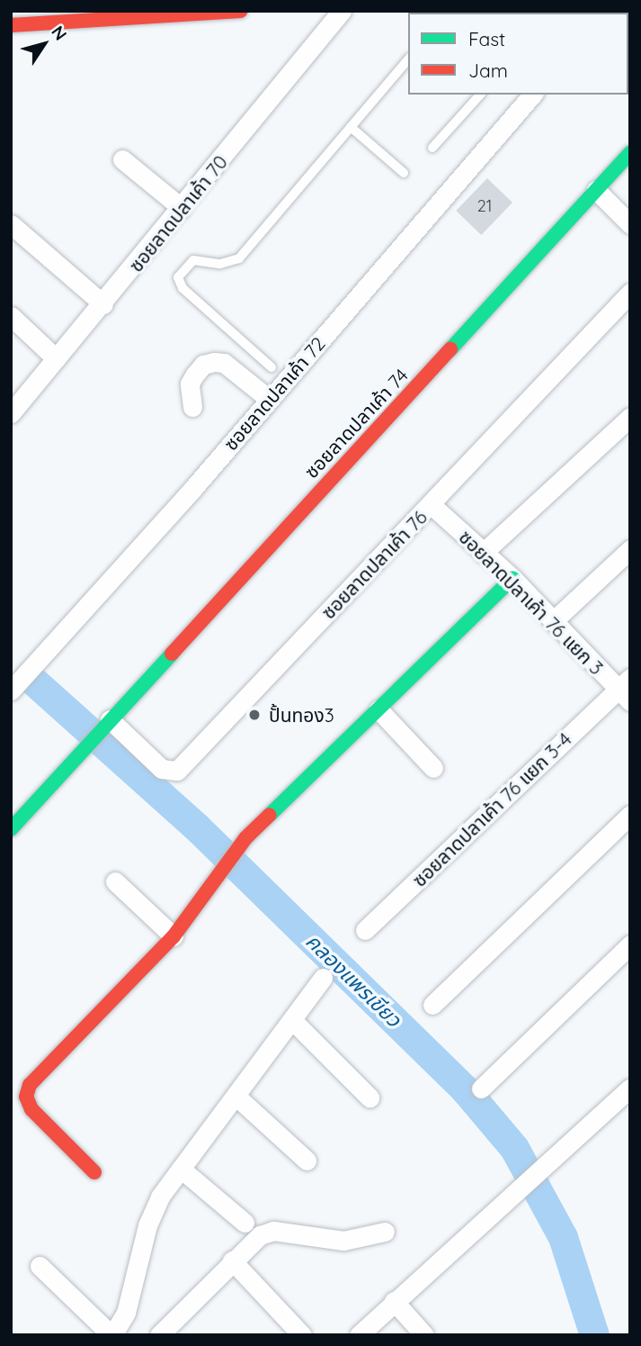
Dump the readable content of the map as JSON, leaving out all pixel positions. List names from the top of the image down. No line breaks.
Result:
{"streets":{"street":["ซอยลาดปลาเค้า 70","ซอยลาดปลาเค้า 72","ซอยลาดปลาเค้า 74","ซอยลาดปลาเค้า 76","ซอยลาดปลาเค้า 76 แยก 3","ซอยลาดปลาเค้า 76 แยก 3-4"]},"crossings":[["ซอยลาดปลาเค้า 74","ซอยลาดปลาเค้า 76"],["ซอยลาดปลาเค้า 76","ซอยลาดปลาเค้า 76 แยก 3"],["ซอยลาดปลาเค้า 76 แยก 3","ซอยลาดปลาเค้า 76 แยก 3-4"]],"water":["คลองแพรเขียว"],"places":["ปั้นทอง3"],"house_numbers":["21"],"legend":["Fast","Jam"],"north":"top right"}
